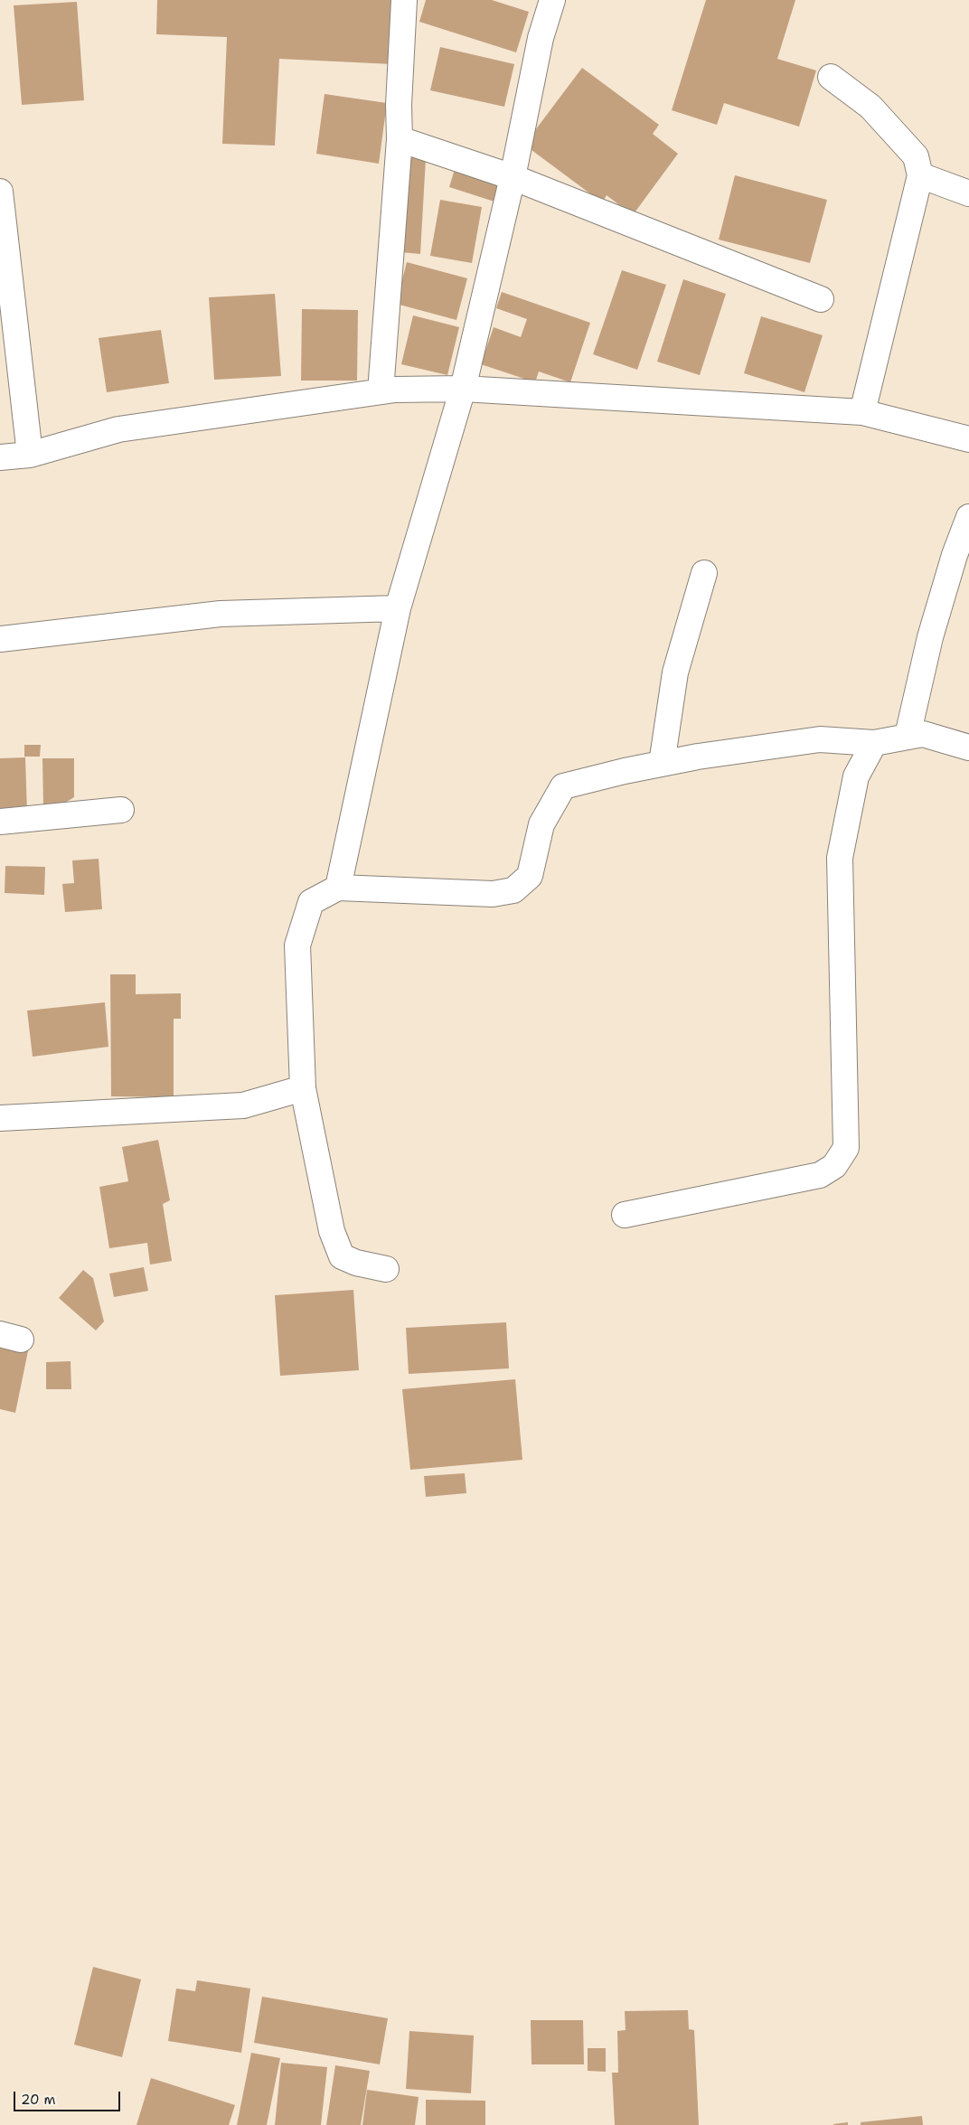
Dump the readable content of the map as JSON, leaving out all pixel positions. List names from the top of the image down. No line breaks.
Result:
{"scale_bar":"20 m"}
